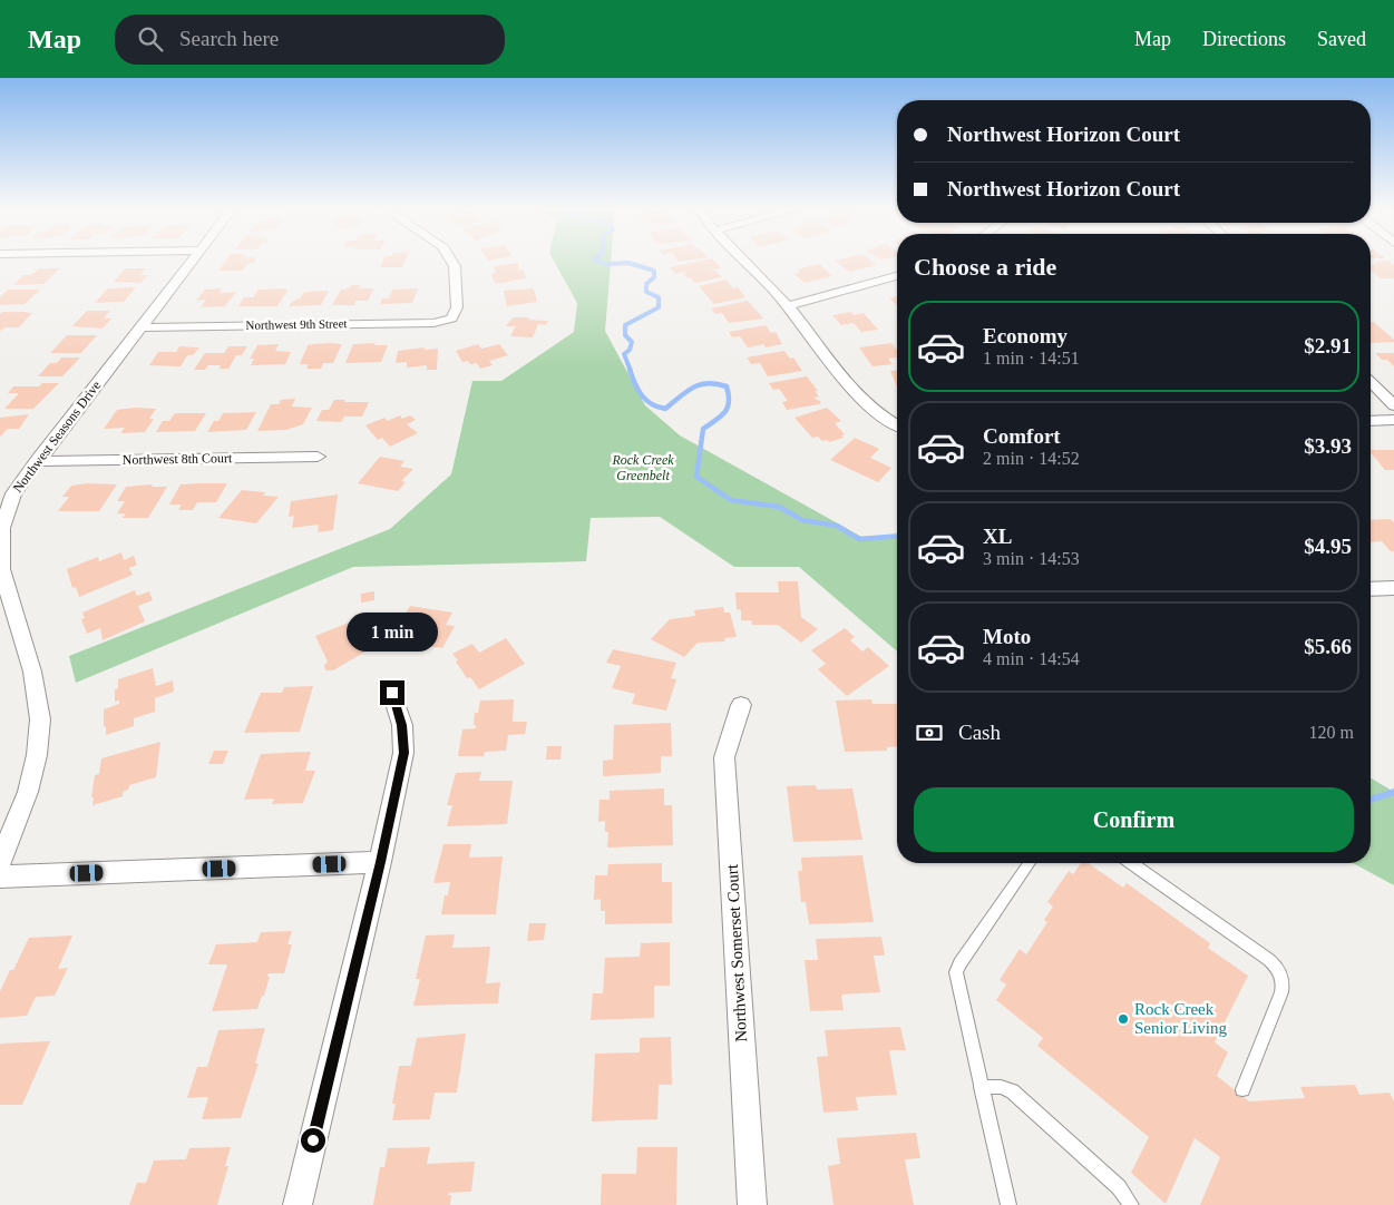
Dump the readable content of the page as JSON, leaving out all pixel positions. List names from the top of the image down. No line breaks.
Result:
{"streets":{"street":["Northwest 9th Street","Northwest Seasons Drive","Northwest 8th Court","Northwest Somerset Court"]},"crossings":[["Northwest 9th Street","Northwest Seasons Drive"],["Northwest Seasons Drive","Northwest 8th Court"]],"parks":["Rock Creek Greenbelt"],"places":["Rock Creek Senior Living"],"page":{"header":"Map","search":"Search here","nav":["Map","Directions","Saved"],"banner":["Northwest Horizon Court","Northwest Horizon Court"],"heading":"Choose a ride","list":[{"name":"Economy","note":"1 min · 14:51","value":"$2.91"},{"name":"Comfort","note":"2 min · 14:52","value":"$3.93"},{"name":"XL","note":"3 min · 14:53","value":"$4.95"},{"name":"Moto","note":"4 min · 14:54","value":"$5.66"}],"bubble":"1 min","pay":["Cash","120 m"],"buttons":"Confirm"}}
